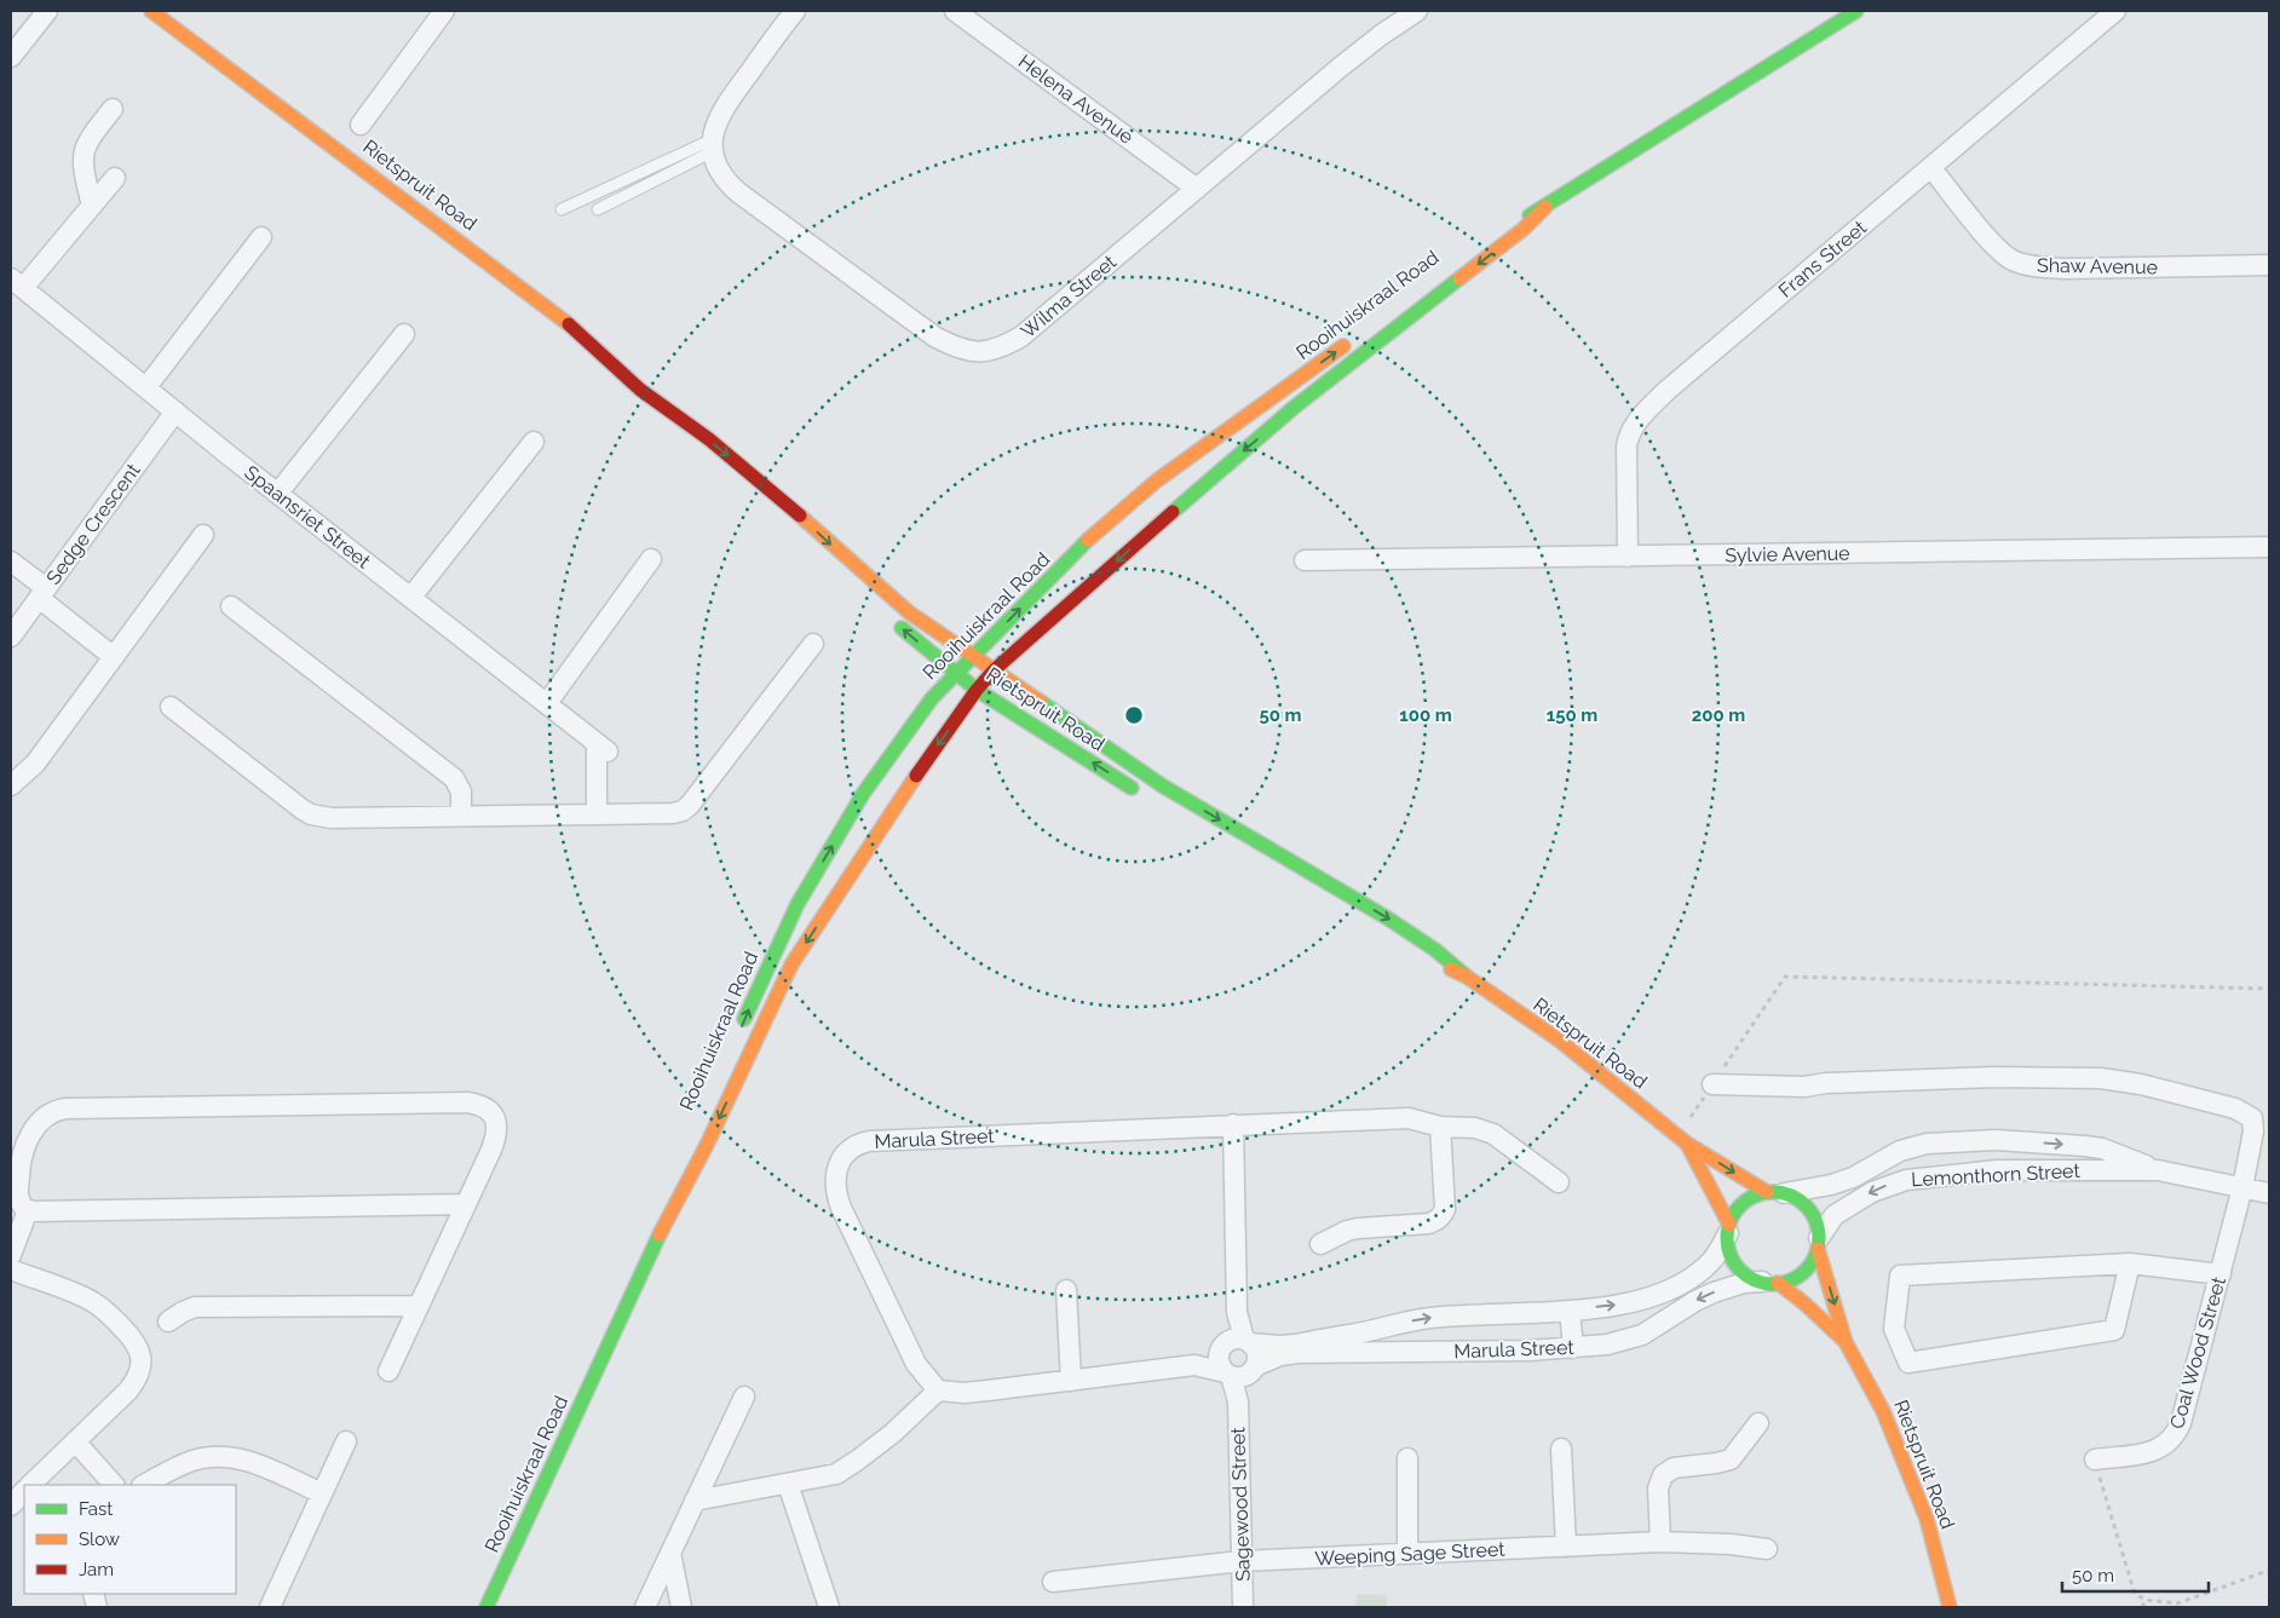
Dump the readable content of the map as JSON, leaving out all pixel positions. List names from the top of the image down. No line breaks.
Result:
{"streets":{"main road":["Rietspruit Road","Rooihuiskraal Road"],"street":["Helena Avenue","Frans Street","Shaw Avenue","Wilma Street","Spaansriet Street","Sedge Crescent","Sylvie Avenue","Marula Street","Lemonthorn Street","Coal Wood Street","Sagewood Street","Weeping Sage Street"]},"crossings":[["Helena Avenue","Wilma Street"],["Rietspruit Road","Rooihuiskraal Road"],["Rietspruit Road","Marula Street"],["Rietspruit Road","Lemonthorn Street"],["Frans Street","Shaw Avenue"],["Frans Street","Sylvie Avenue"],["Spaansriet Street","Sedge Crescent"],["Marula Street","Lemonthorn Street"],["Marula Street","Sagewood Street"],["Lemonthorn Street","Coal Wood Street"],["Sagewood Street","Weeping Sage Street"]],"legend":["Fast","Slow","Jam"],"scale_bar":"50 m","rings":["50 m","100 m","150 m","200 m"]}
